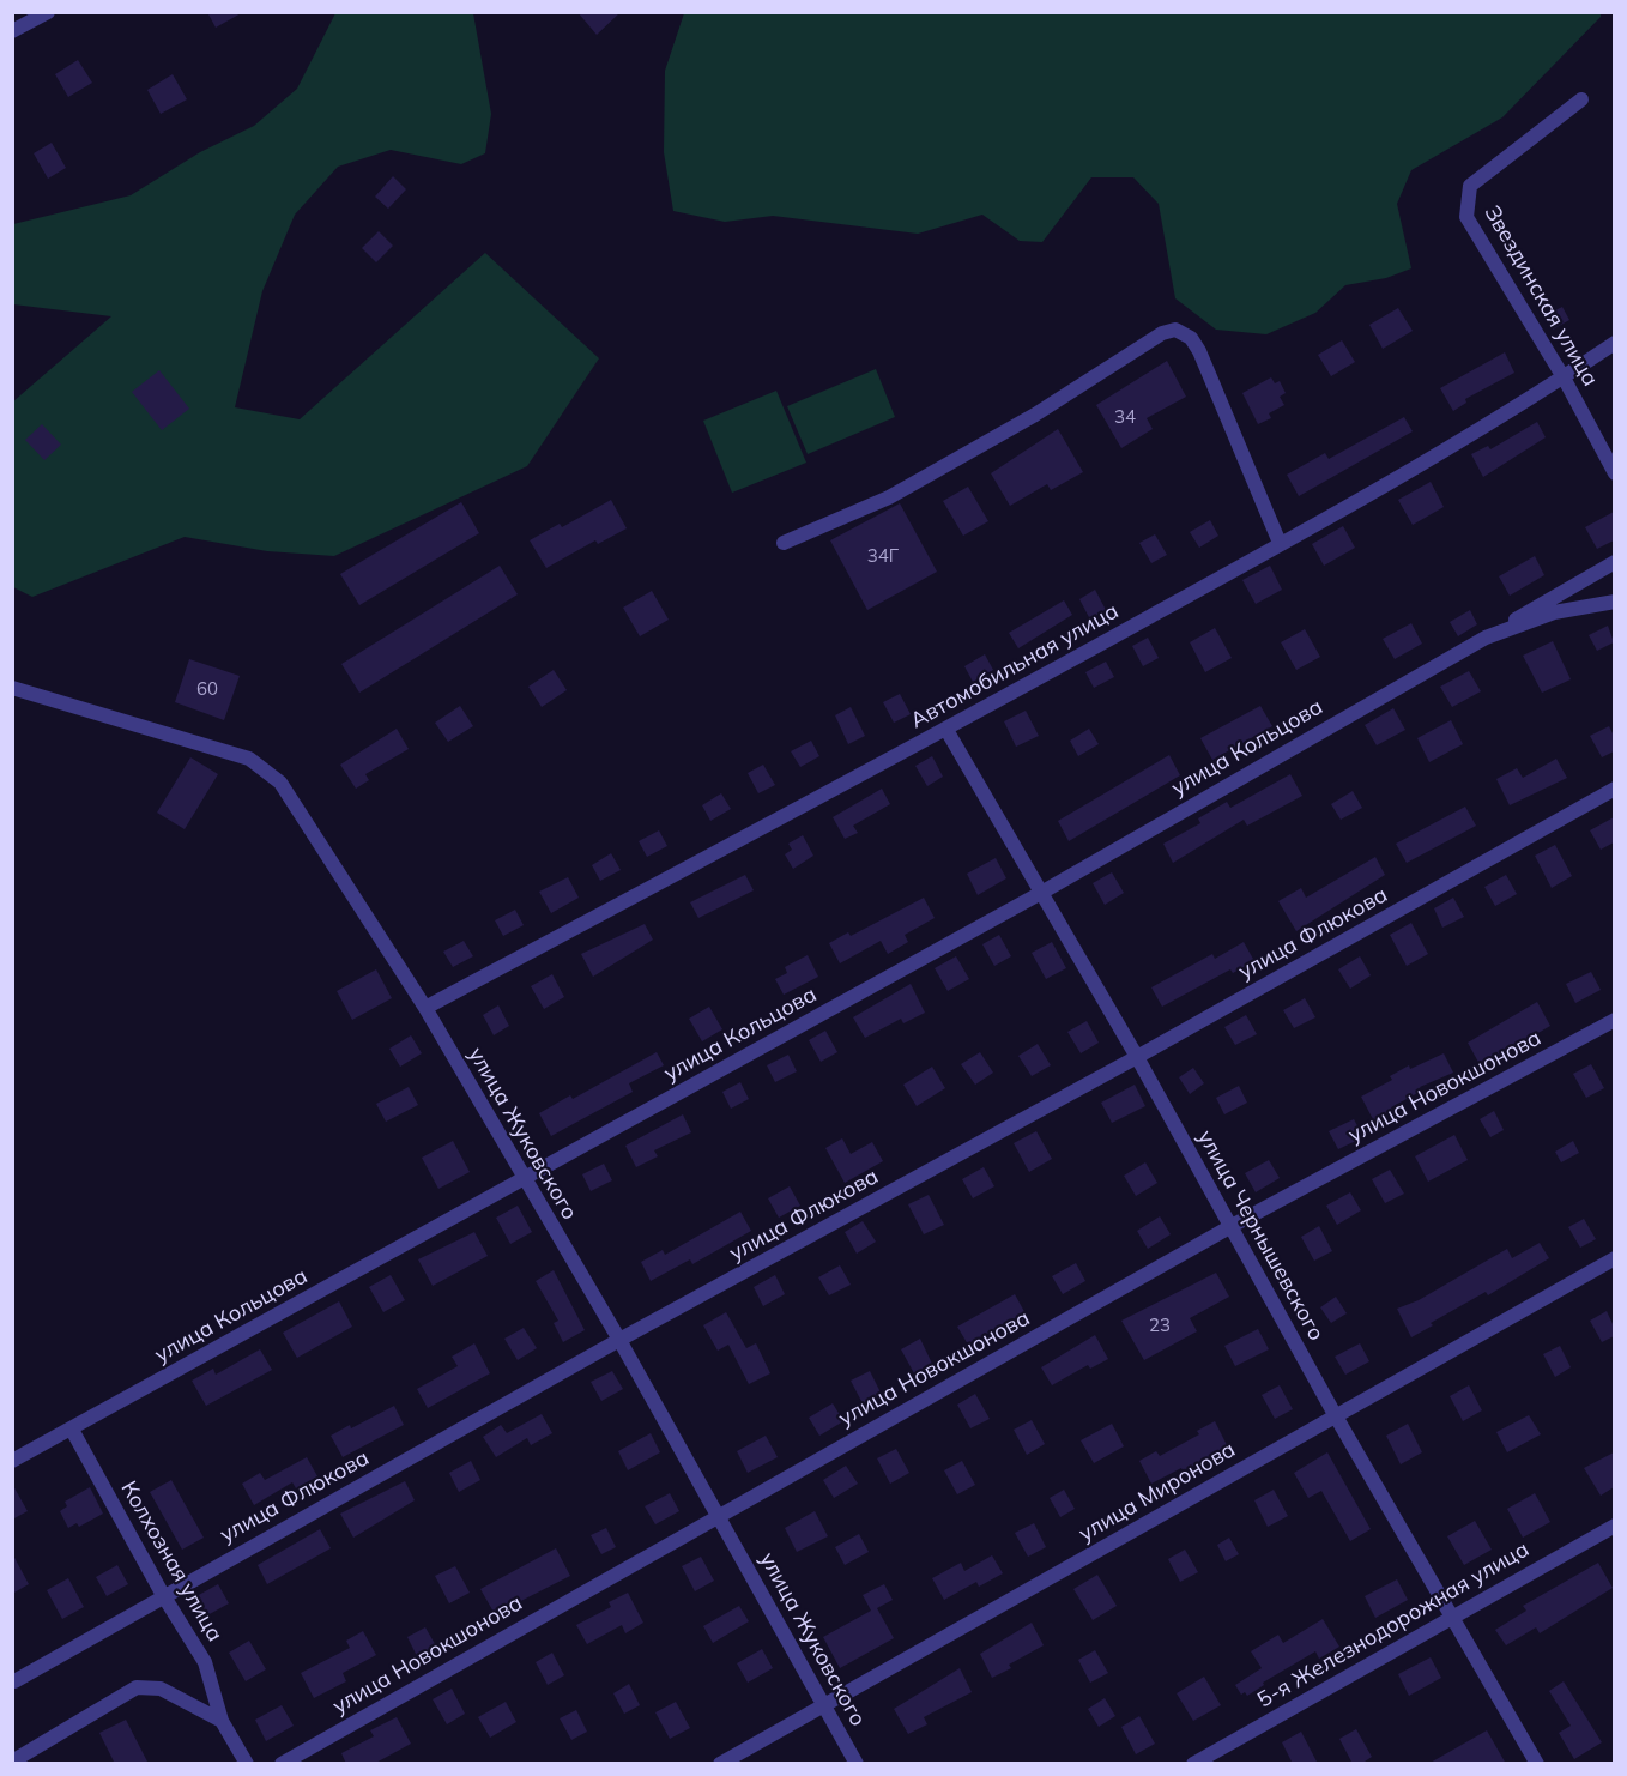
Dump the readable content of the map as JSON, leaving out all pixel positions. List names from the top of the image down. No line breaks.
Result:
{"streets":{"street":["Звездинская улица","Автомобильная улица","улица Кольцова","улица Флюкова","улица Новокшонова","улица Жуковского","улица Чернышевского","улица Миронова","Колхозная улица","5-я Железнодорожная улица"]},"crossings":[["Звездинская улица","Автомобильная улица"],["Автомобильная улица","улица Жуковского"],["Автомобильная улица","улица Чернышевского"],["улица Кольцова","улица Жуковского"],["улица Кольцова","улица Чернышевского"],["улица Кольцова","Колхозная улица"],["улица Флюкова","улица Жуковского"],["улица Флюкова","улица Чернышевского"],["улица Флюкова","Колхозная улица"],["улица Новокшонова","улица Жуковского"],["улица Новокшонова","улица Чернышевского"],["улица Жуковского","улица Миронова"],["улица Чернышевского","улица Миронова"],["улица Чернышевского","5-я Железнодорожная улица"]],"house_numbers":["34","34Г","60","23"]}
